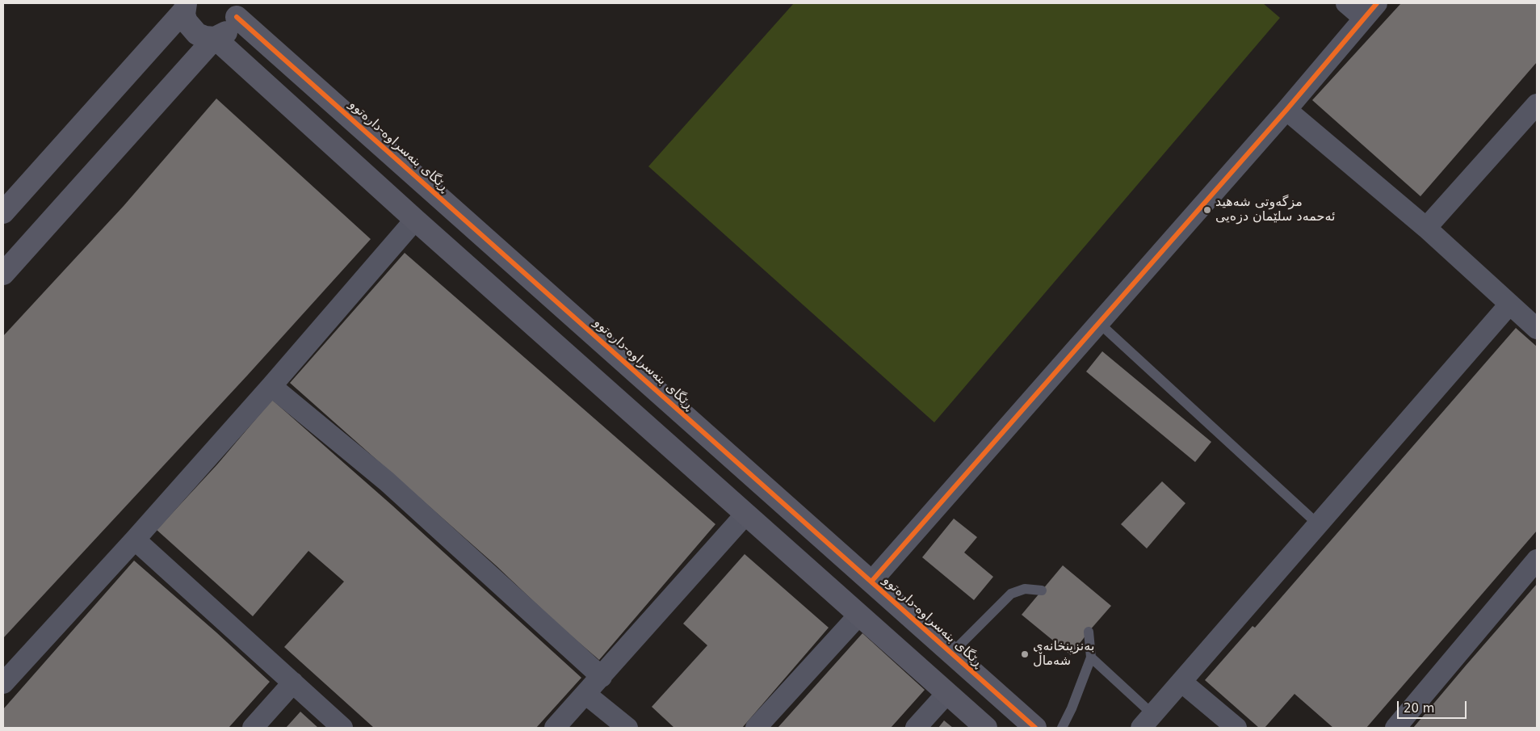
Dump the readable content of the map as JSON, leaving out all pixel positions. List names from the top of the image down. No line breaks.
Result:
{"streets":{"street":["ڕێگای بنەسراوە-دارەتوو"]},"places":["مزگەوتی شەهید ئەحمەد سلێمان دزەیی","بەنزینخانەی شەماڵ"],"scale_bar":"20 m"}
